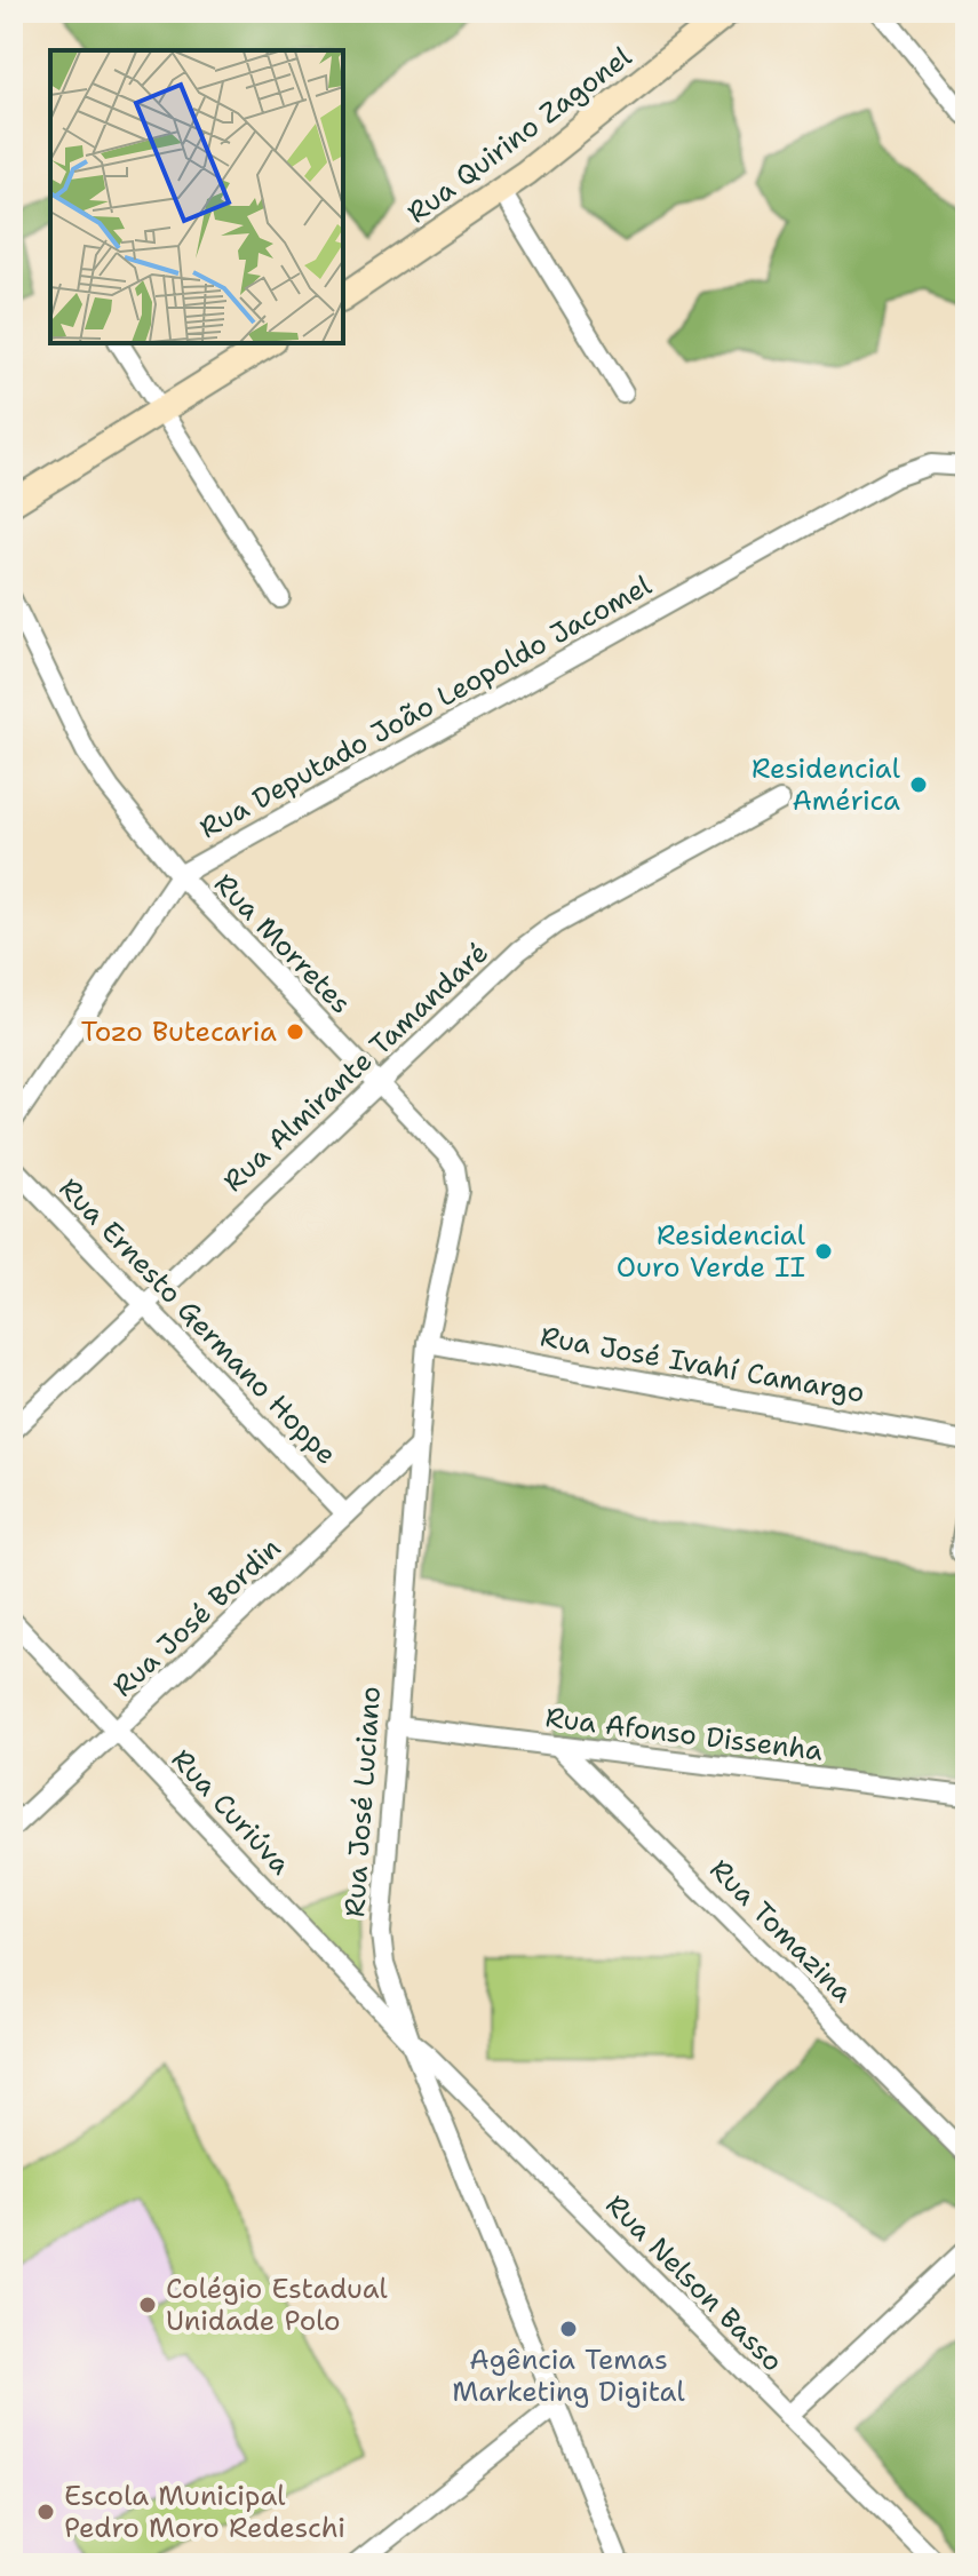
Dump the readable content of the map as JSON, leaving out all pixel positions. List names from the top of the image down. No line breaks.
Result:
{"streets":{"street":["Rua Quirino Zagonel","Rua Deputado João Leopoldo Jacomel","Rua Morretes","Rua Almirante Tamandaré","Rua Ernesto Germano Hoppe","Rua José Ivahí Camargo","Rua José Bordin","Rua Afonso Dissenha","Rua José Luciano","Rua Curiúva","Rua Tomazina","Rua Nelson Basso"]},"crossings":[["Rua Deputado João Leopoldo Jacomel","Rua Morretes"],["Rua Morretes","Rua Almirante Tamandaré"],["Rua Morretes","Rua José Luciano"],["Rua Almirante Tamandaré","Rua Ernesto Germano Hoppe"],["Rua Ernesto Germano Hoppe","Rua José Bordin"],["Rua José Ivahí Camargo","Rua José Luciano"],["Rua José Bordin","Rua José Luciano"],["Rua José Bordin","Rua Curiúva"],["Rua Afonso Dissenha","Rua José Luciano"],["Rua Afonso Dissenha","Rua Tomazina"],["Rua José Luciano","Rua Curiúva"],["Rua José Luciano","Rua Nelson Basso"],["Rua Curiúva","Rua Nelson Basso"]],"places":["Residencial América","Tozo Butecaria","Residencial Ouro Verde II","Colégio Estadual Unidade Polo","Agência Temas Marketing Digital","Escola Municipal Pedro Moro Redeschi"]}
